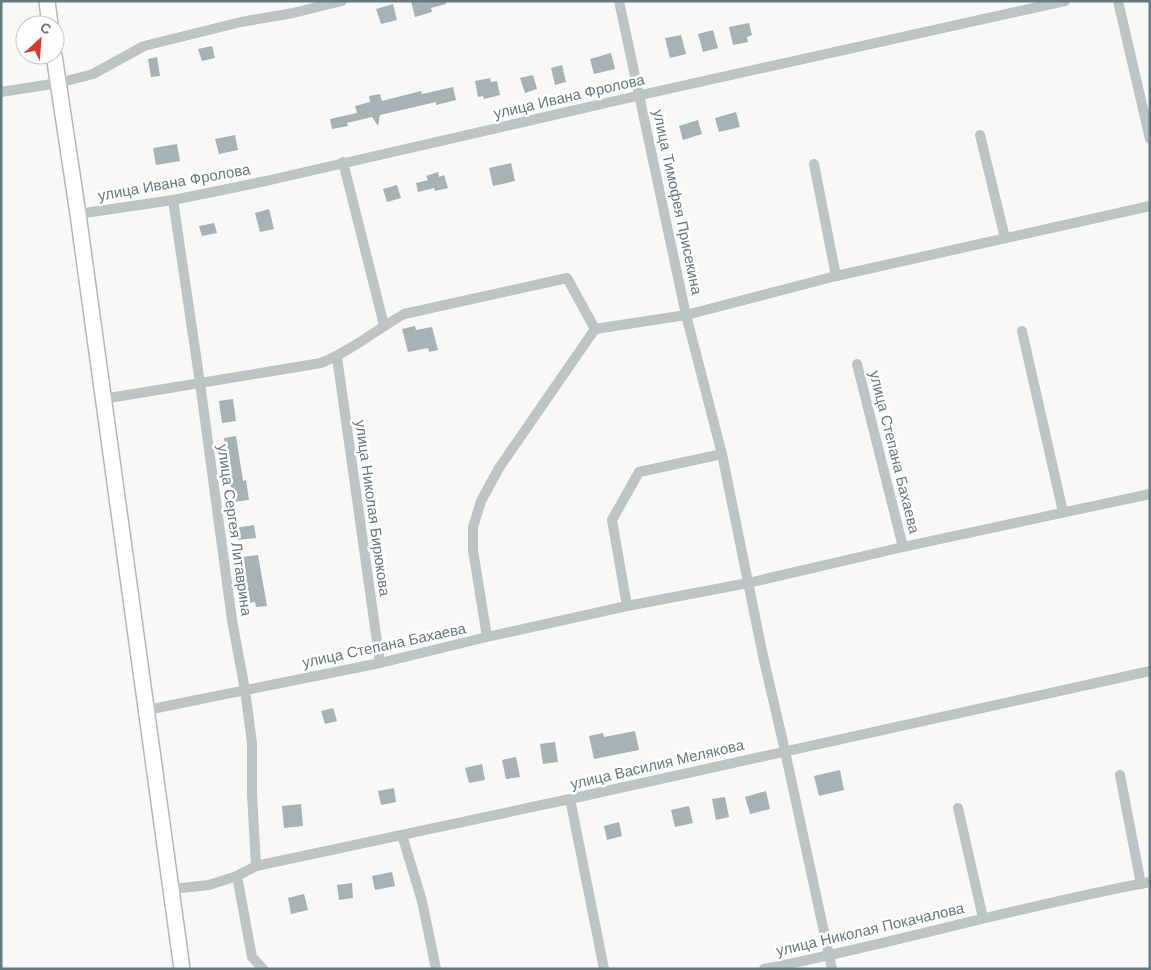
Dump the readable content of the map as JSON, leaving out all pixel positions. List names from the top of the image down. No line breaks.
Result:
{"streets":{"street":["улица Ивана Фролова","улица Тимофея Присекина","улица Степана Бахаева","улица Николая Бирюкова","улица Сергея Литаврина","улица Василия Мелякова","улица Николая Покачалова"]},"crossings":[["улица Ивана Фролова","улица Тимофея Присекина"],["улица Ивана Фролова","улица Сергея Литаврина"],["улица Степана Бахаева","улица Николая Бирюкова"],["улица Степана Бахаева","улица Сергея Литаврина"],["улица Сергея Литаврина","улица Василия Мелякова"]],"north":"top right"}
